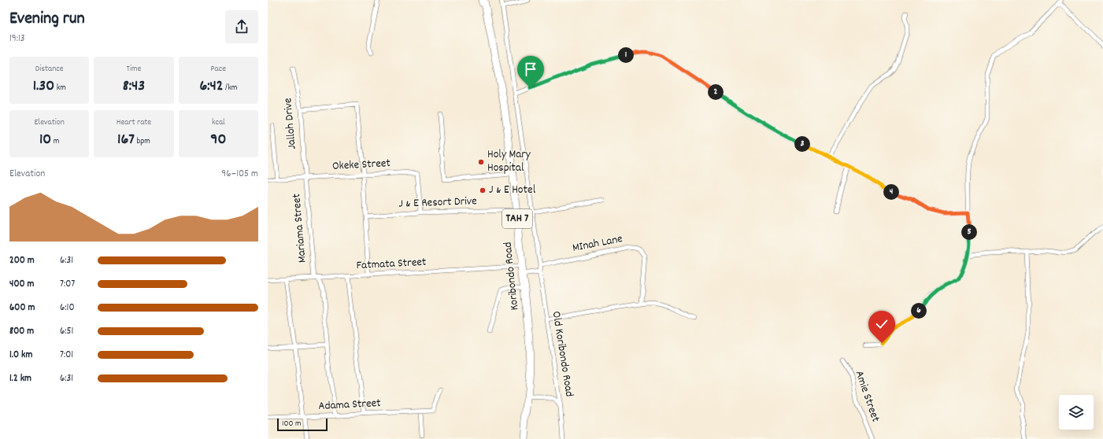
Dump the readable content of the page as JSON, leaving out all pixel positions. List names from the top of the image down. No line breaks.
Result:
{"streets":{"highway":["TAH 7","Koribondo Road"],"street":["Jalloh Drive","Okeke Street","J & E Resort Drive","Mariama Street","MInah Lane","Fatmata Street","Old Koribondo Road","Amie Street","Adama Street"]},"crossings":[["Jalloh Drive","Okeke Street"],["Jalloh Drive","Mariama Street"],["Okeke Street","J & E Resort Drive"],["Okeke Street","Mariama Street"],["Mariama Street","Fatmata Street"],["Mariama Street","Adama Street"],["MInah Lane","Old Koribondo Road"]],"places":["Holy Mary Hospital","J & E Hotel"],"scale_bar":"100 m","page":{"heading":["Evening run","19:13"],"pins":["1","2","3","4","5","6"],"stats":[["Distance","1.30 km"],["Time","8:43"],["Pace","6:42 /km"],["Elevation","10 m"],["Heart rate","167 bpm"],["kcal","90"]],"chart":["Elevation","96–105 m"],"list":[{"name":"200 m","note":"6:31"},{"name":"400 m","note":"7:07"},{"name":"600 m","note":"6:10"},{"name":"800 m","note":"6:51"},{"name":"1.0 km","note":"7:01"},{"name":"1.2 km","note":"6:31"}],"scale":"100 m"}}
